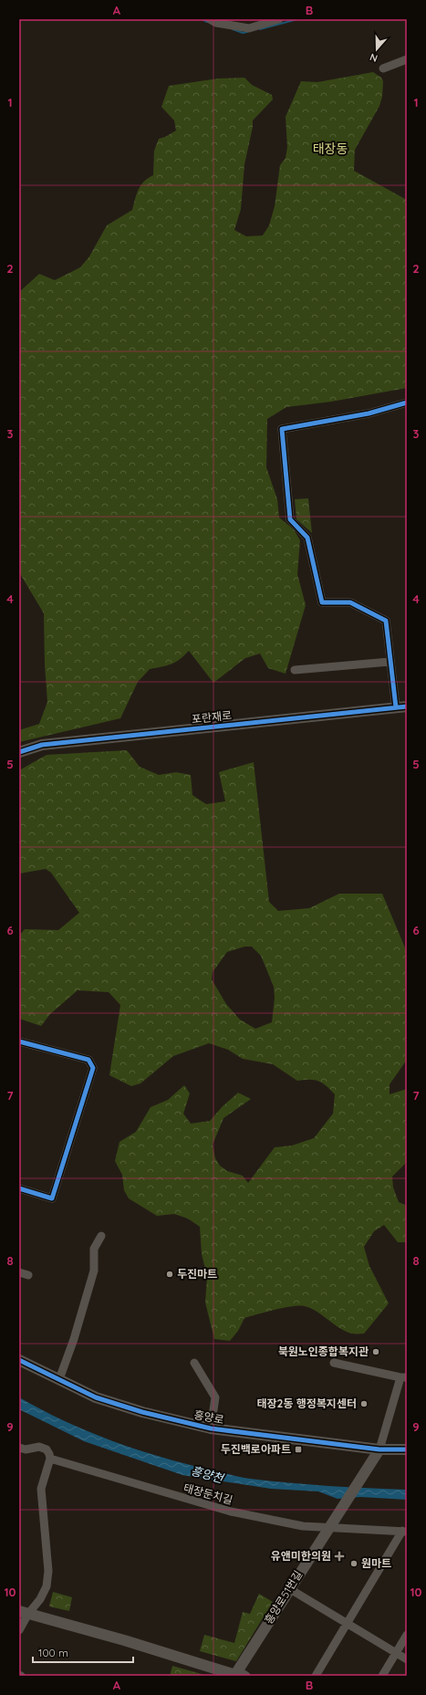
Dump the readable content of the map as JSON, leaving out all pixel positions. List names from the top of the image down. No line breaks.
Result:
{"streets":{"street":["포란재로","흥양로","태장둔치길","흥양로51번길"]},"crossings":[["흥양로","흥양로51번길"],["태장둔치길","흥양로51번길"]],"districts":["태장동"],"water":["흥양천"],"places":{"other":["두진마트","북원노인종합복지관","태장2동 행정복지센터","원마트"],"transit":["두진백로아파트"],"health":["유앤미한의원"]},"scale_bar":"100 m","north":"bottom","grid":{"columns":["A","B"],"rows":["1","2","3","4","5","6","7","8","9","10"]}}
